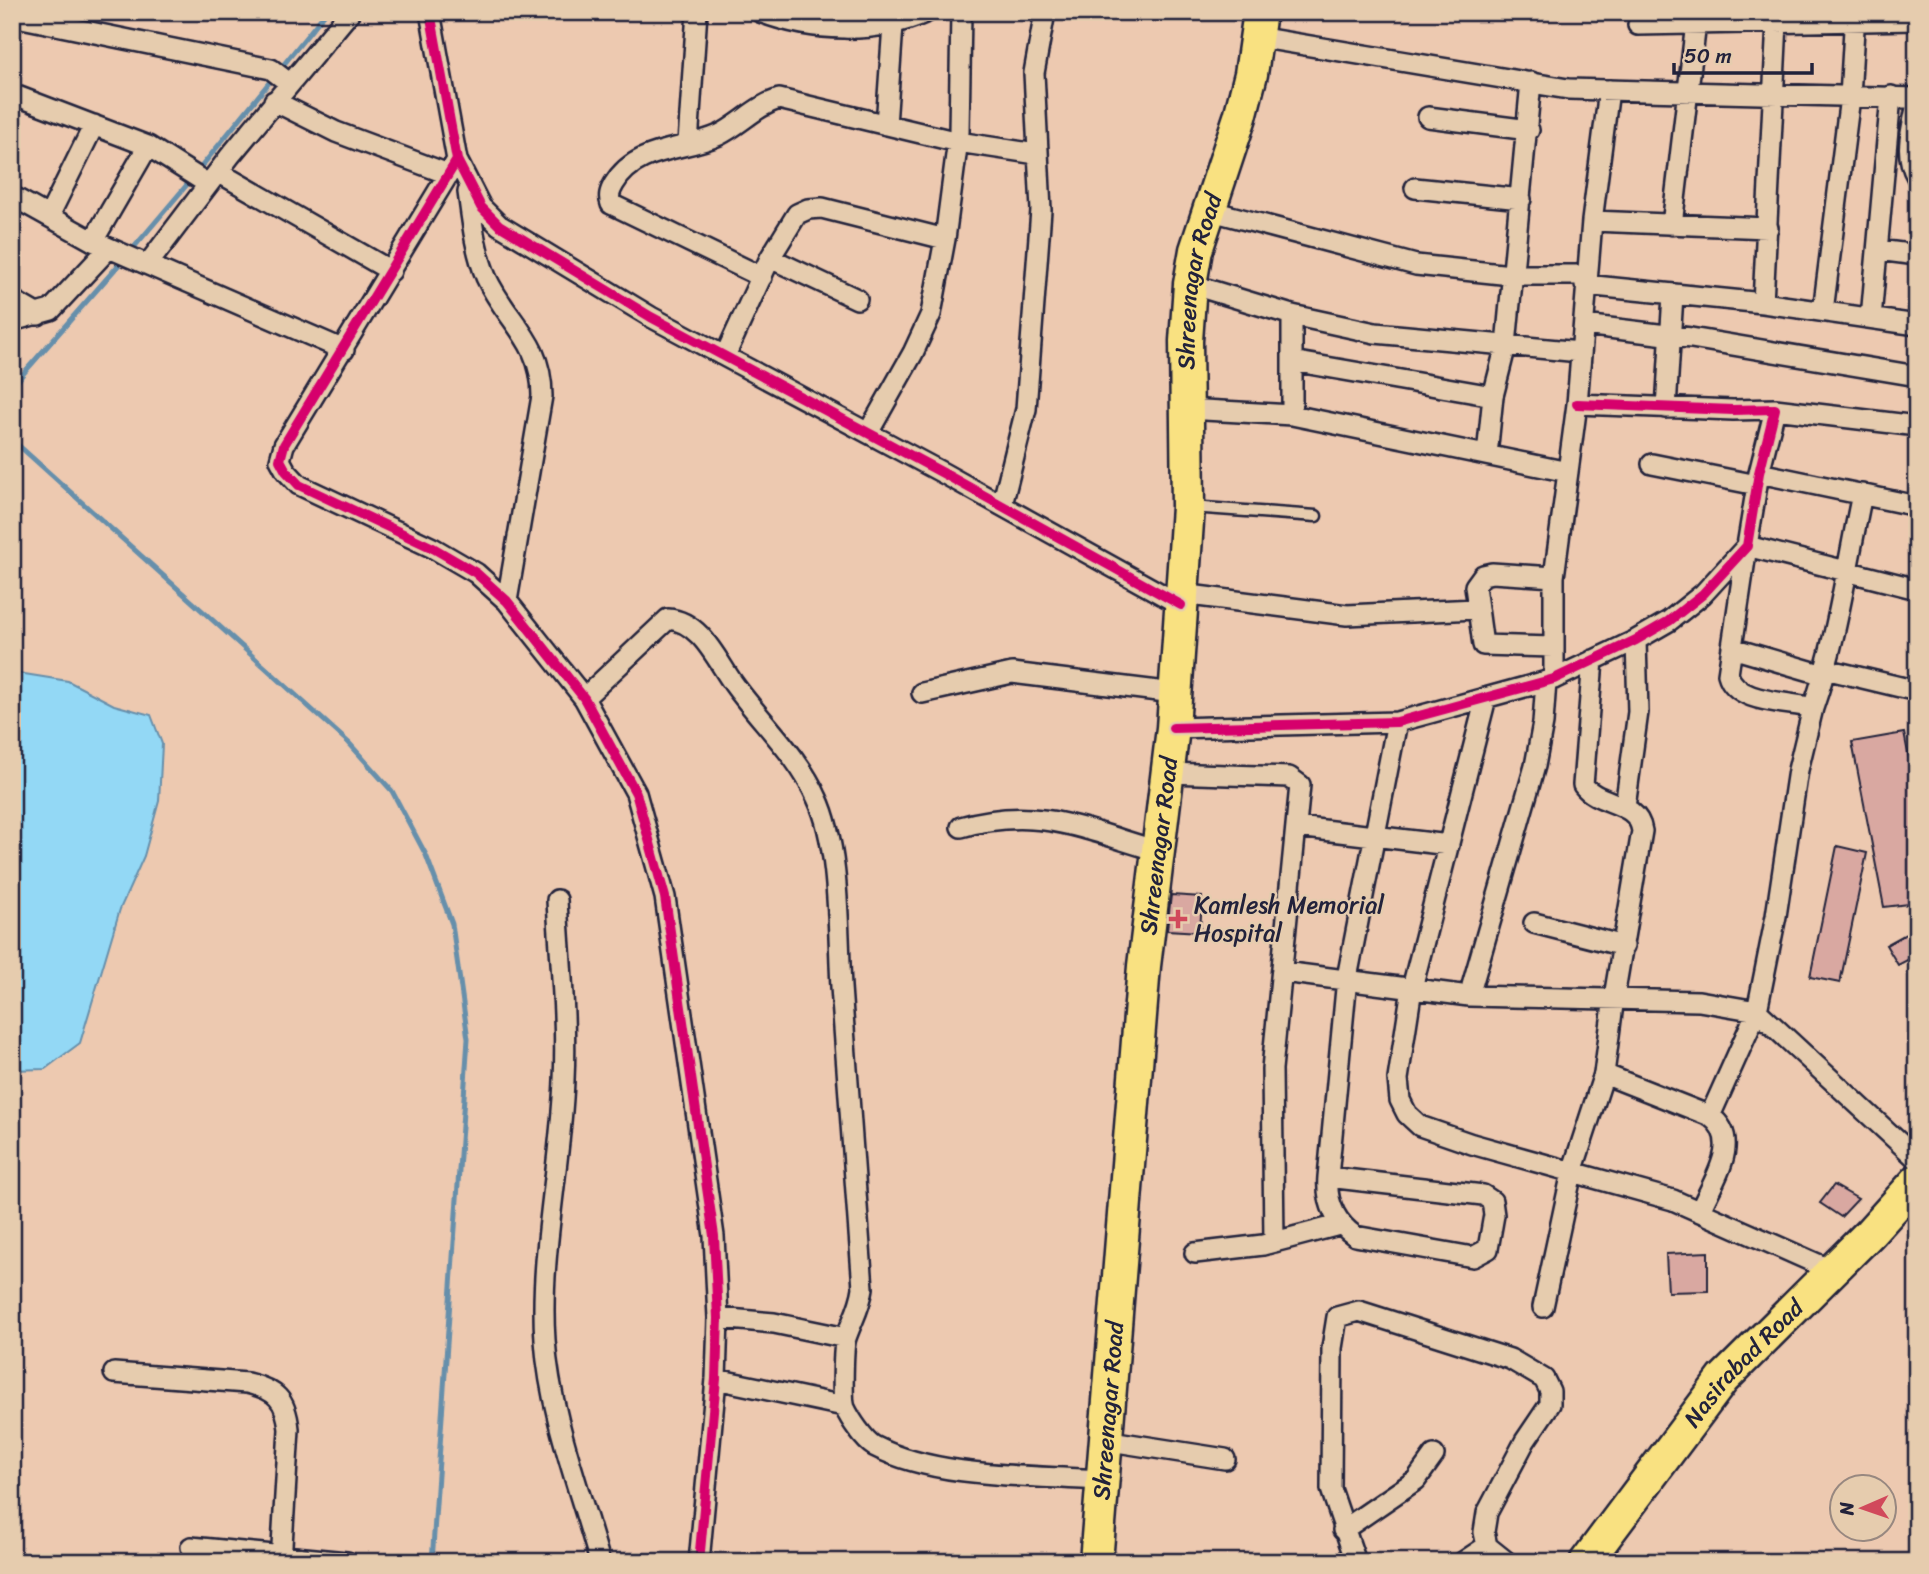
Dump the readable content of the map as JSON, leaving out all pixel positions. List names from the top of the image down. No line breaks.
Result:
{"streets":{"highway":["Shreenagar Road","Nasirabad Road"]},"places":{"health":["Kamlesh Memorial Hospital"]},"scale_bar":"50 m","north":"left"}
